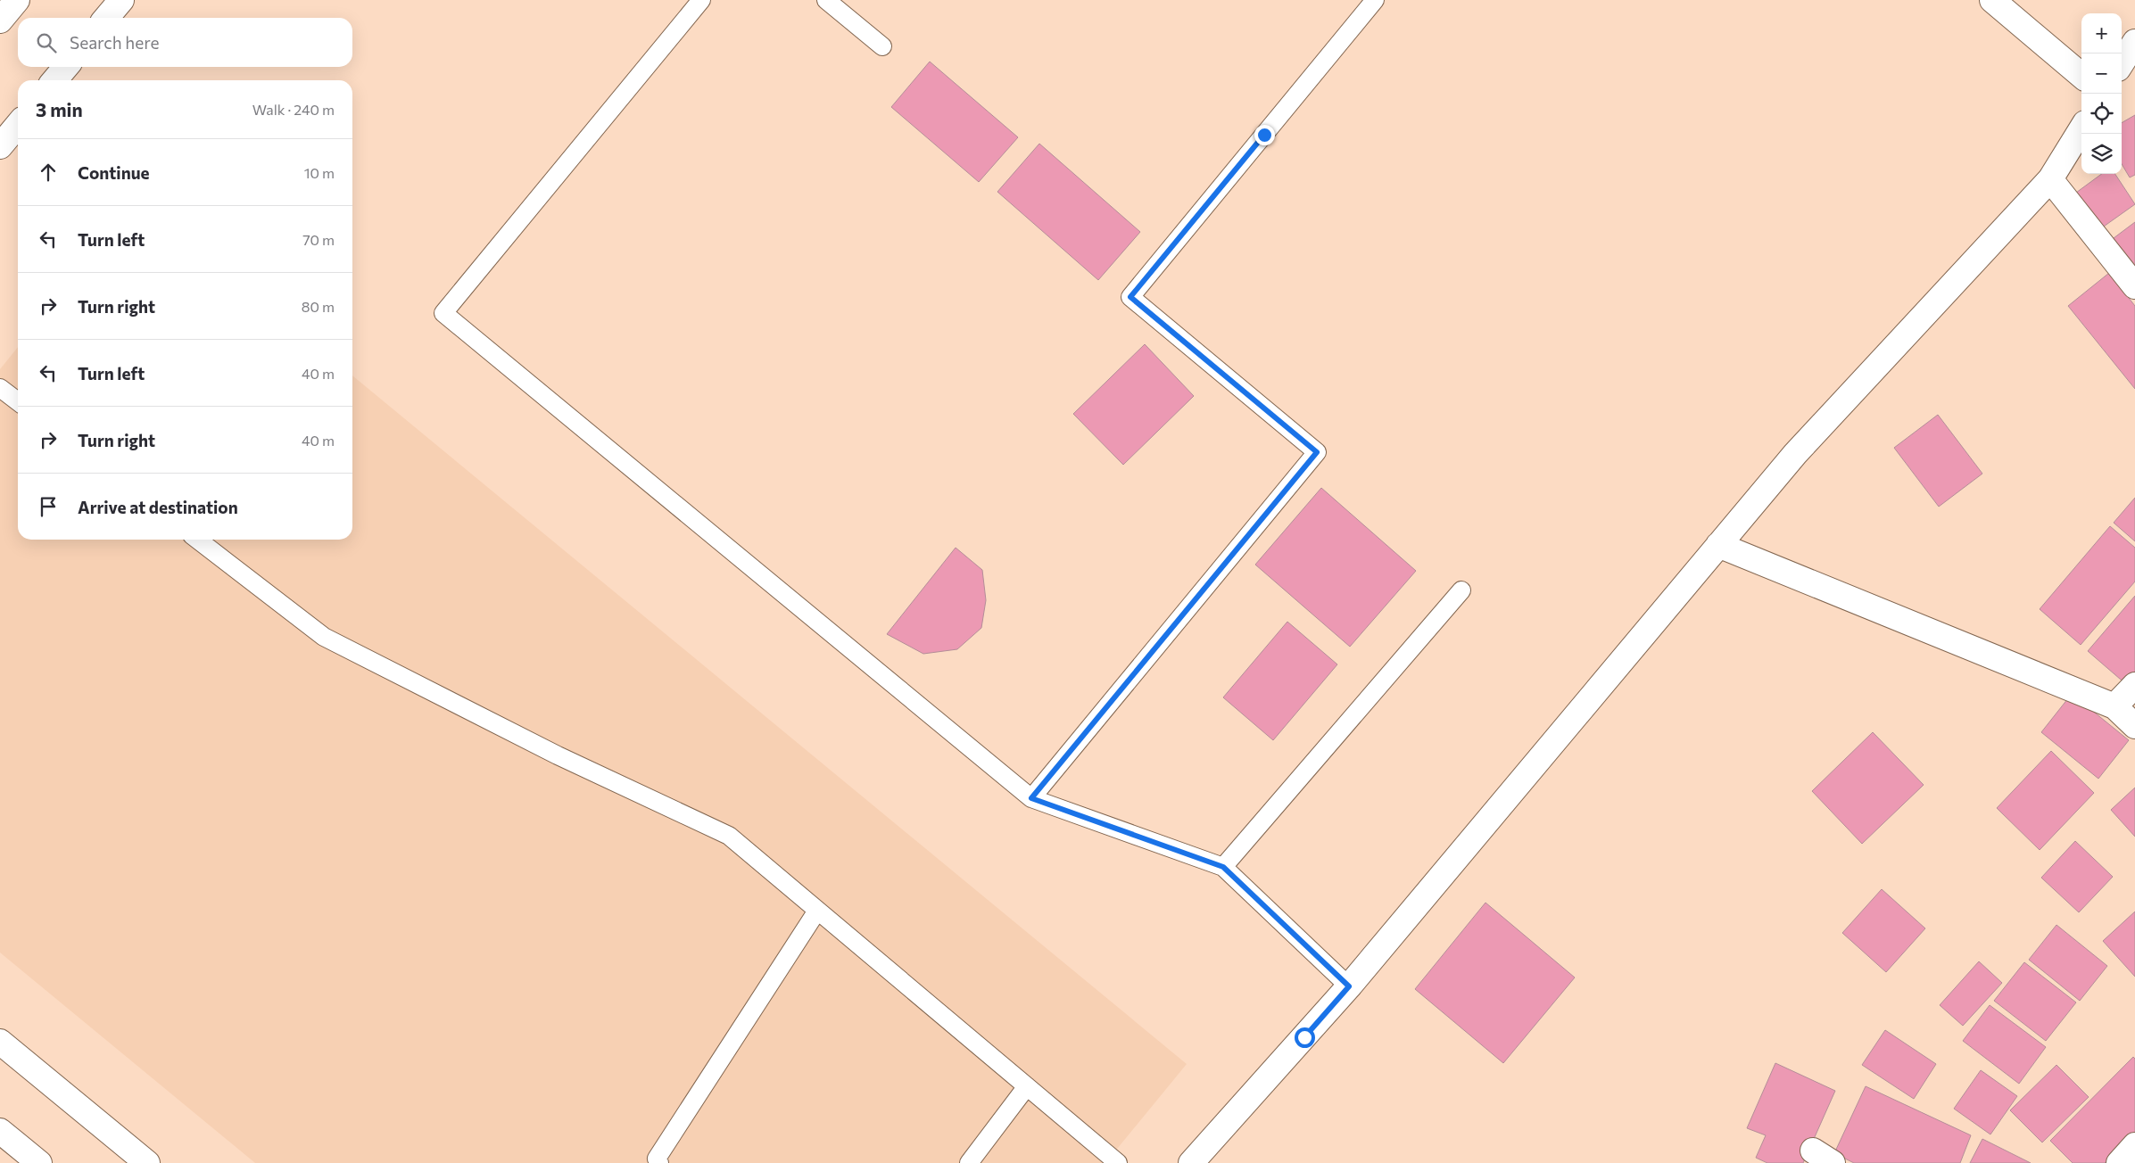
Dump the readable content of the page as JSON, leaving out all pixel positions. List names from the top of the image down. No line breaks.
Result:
{"page":{"map_buttons":["+","−"],"search":"Search here","heading":["3 min","Walk · 240 m"],"list":[["Continue","10 m"],["Turn left","70 m"],["Turn right","80 m"],["Turn left","40 m"],["Turn right","40 m"],"Arrive at destination"]}}
